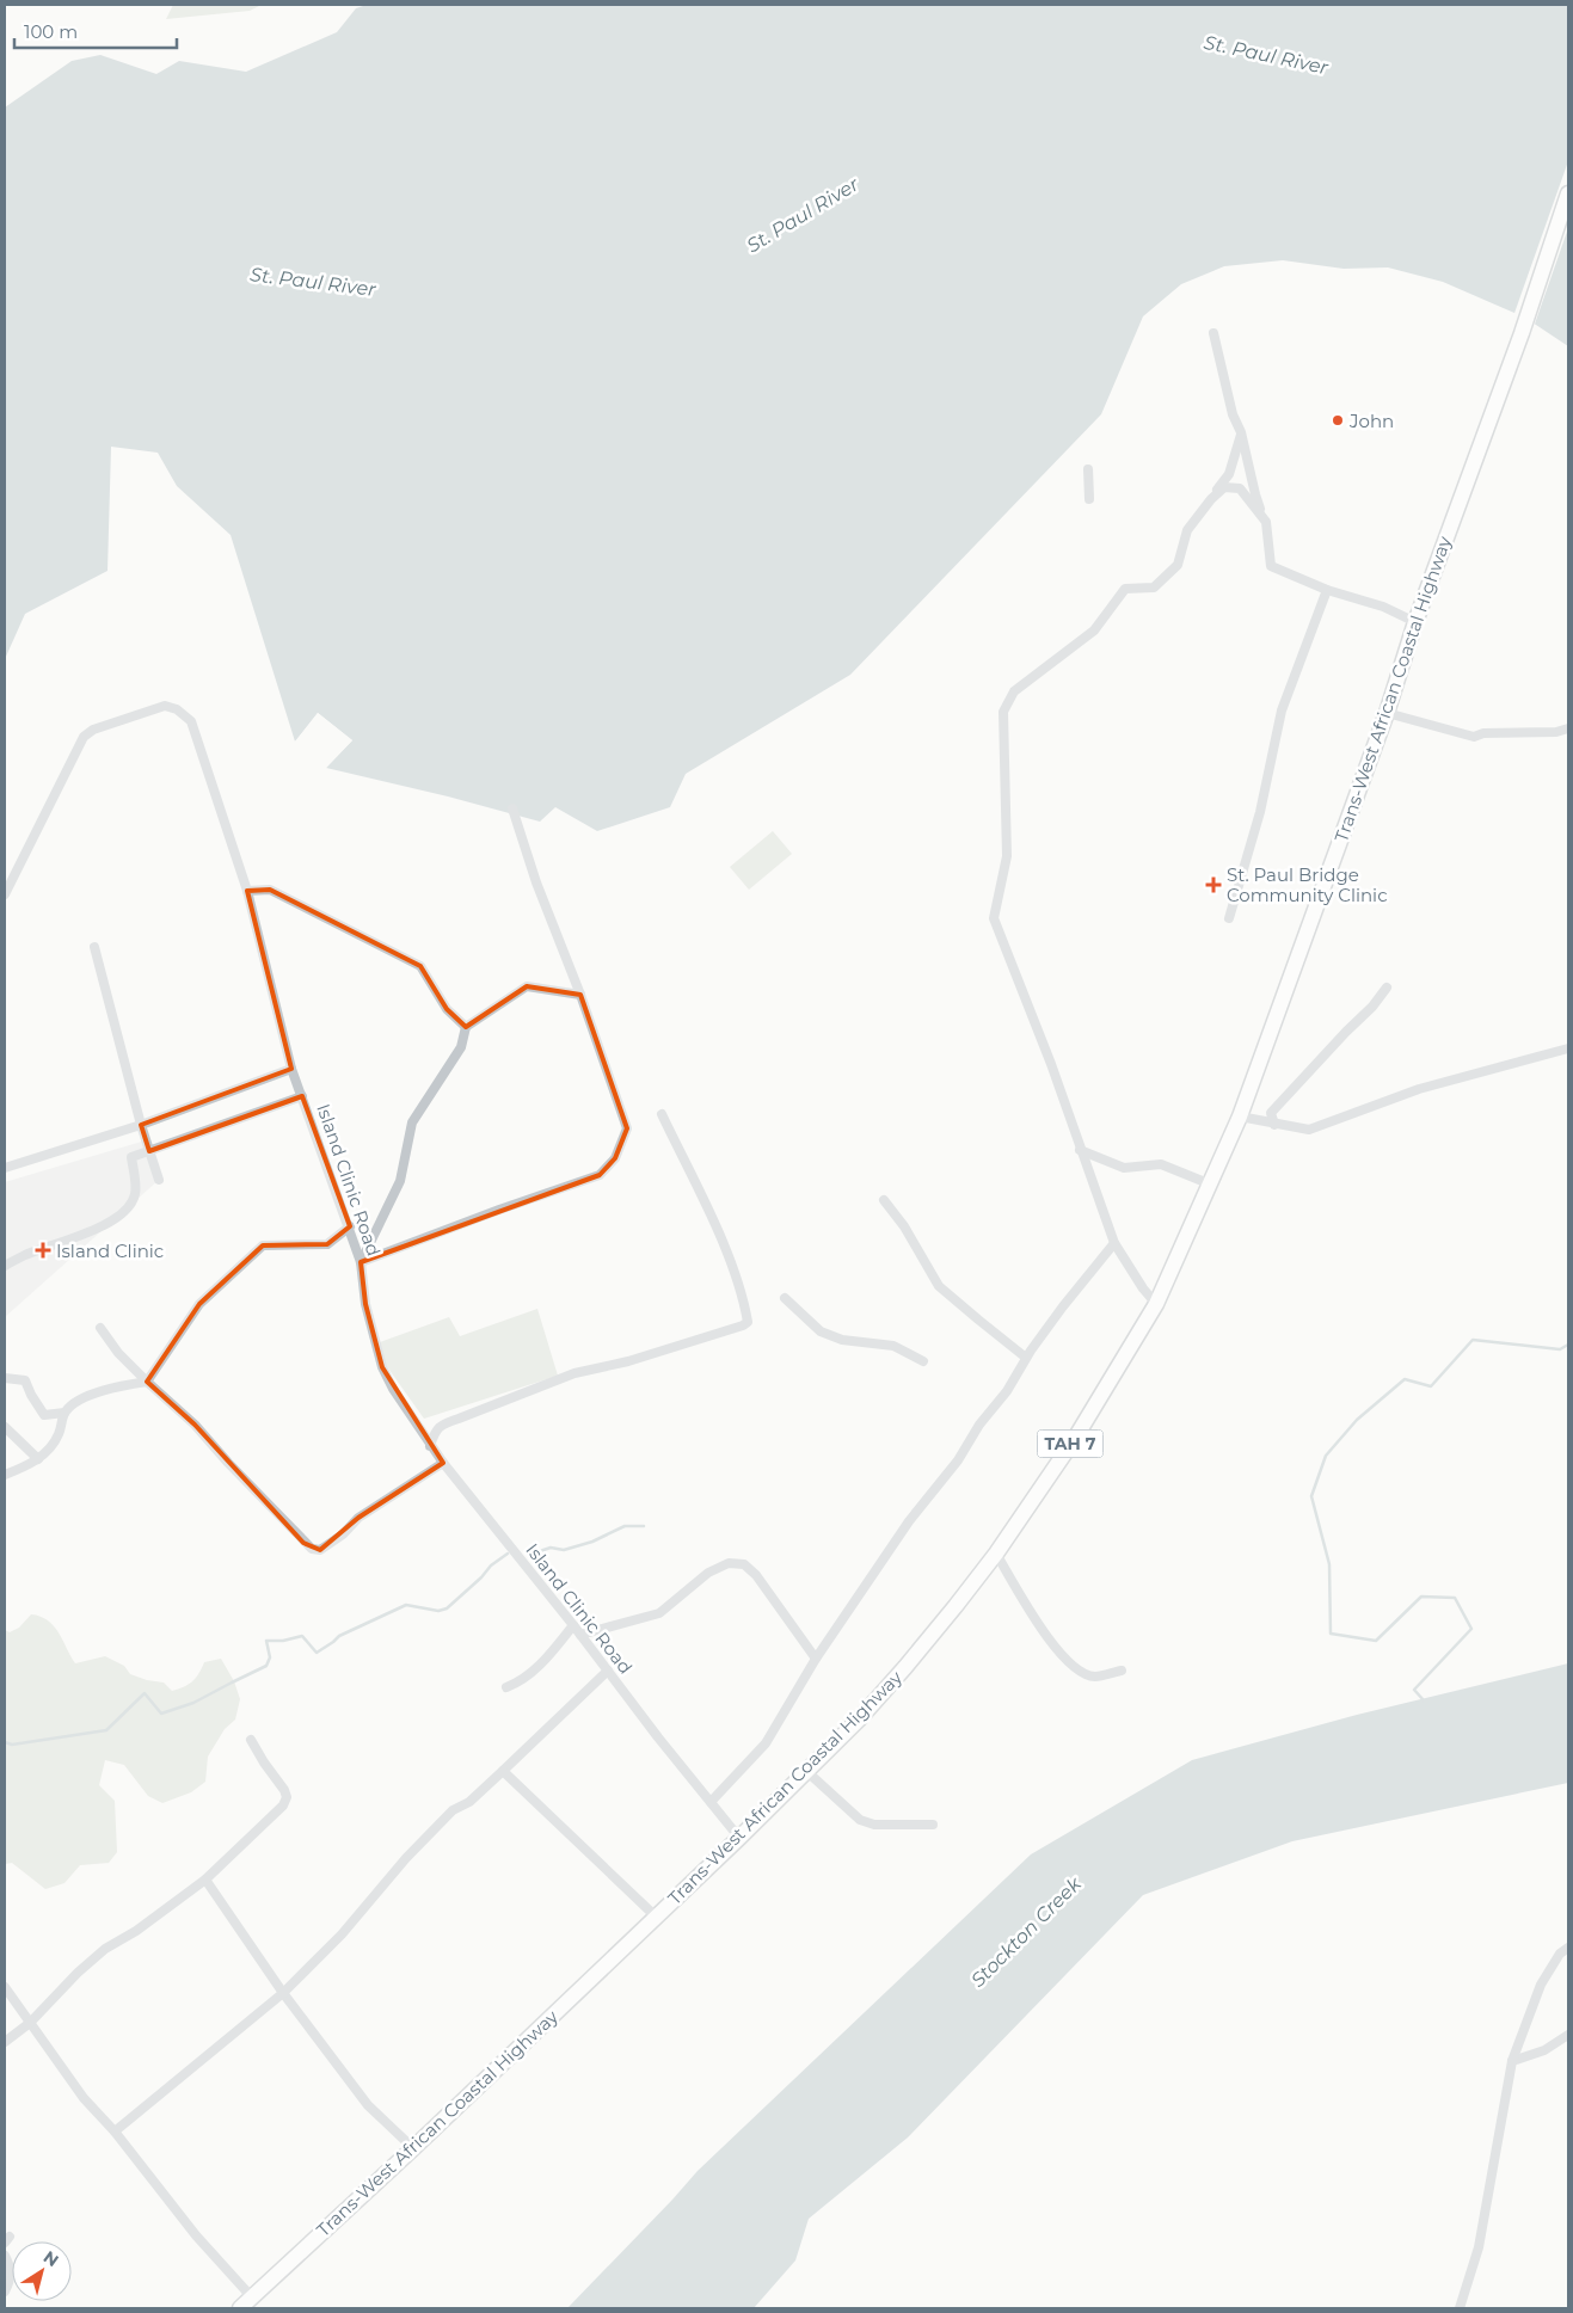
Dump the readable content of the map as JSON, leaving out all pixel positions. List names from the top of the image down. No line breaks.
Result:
{"streets":{"highway":["Trans-West African Coastal Highway","TAH 7"],"street":["Island Clinic Road"]},"crossings":[["Trans-West African Coastal Highway","Island Clinic Road"]],"water":["St. Paul River","Stockton Creek"],"places":{"other":["John"],"health":["St. Paul Bridge Community Clinic","Island Clinic"]},"scale_bar":"100 m","north":"top right"}
